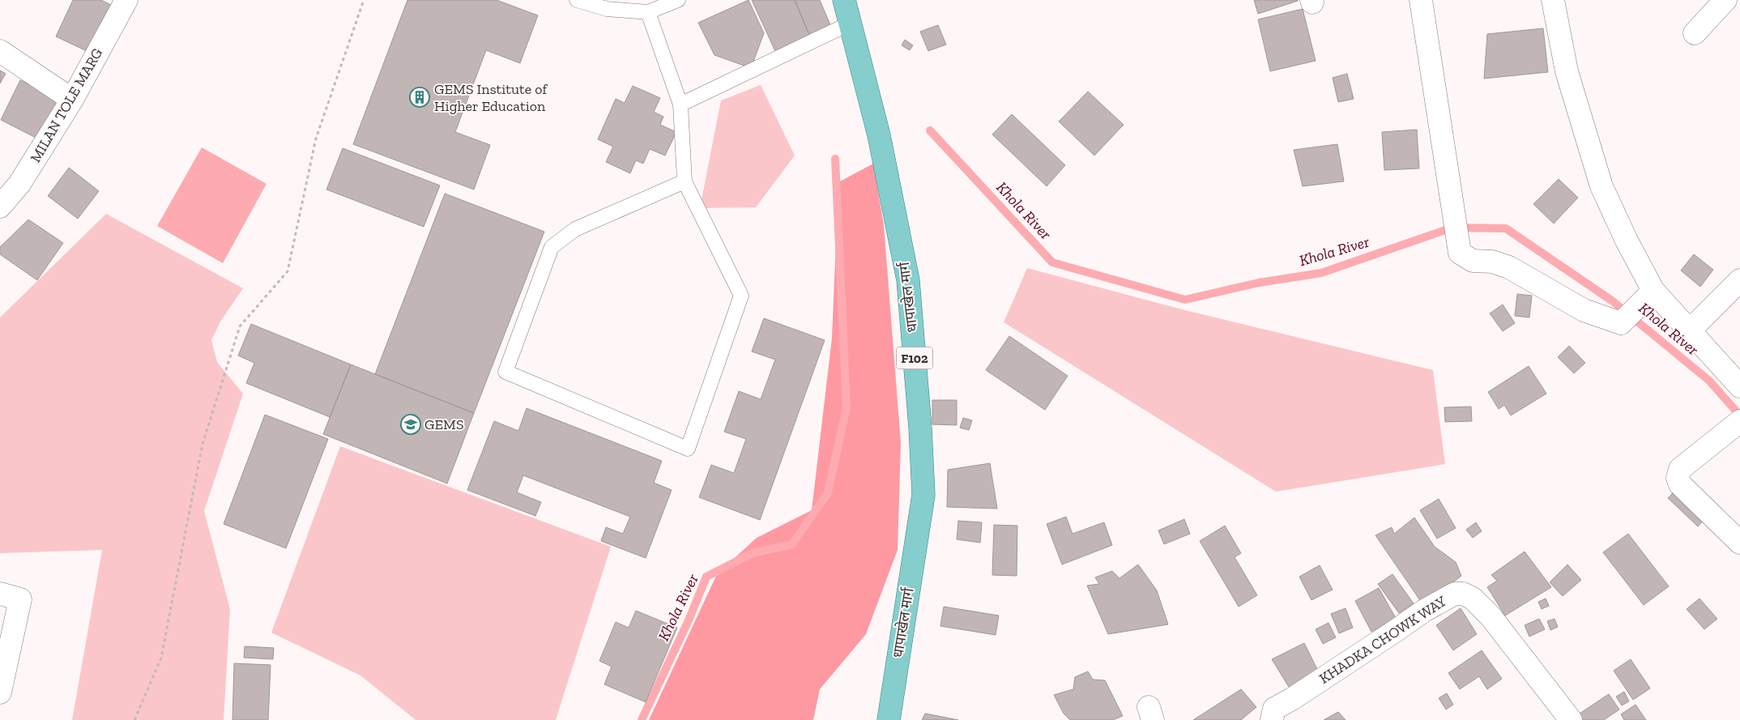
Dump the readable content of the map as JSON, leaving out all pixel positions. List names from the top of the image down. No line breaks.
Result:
{"streets":{"main road":["धापाखेल मार्ग","F102"],"street":["MILAN TOLE MARG","KHADKA CHOWK WAY"]},"water":["Khola River"],"places":{"building":["GEMS Institute of Higher Education"],"school or university":["GEMS"]}}
